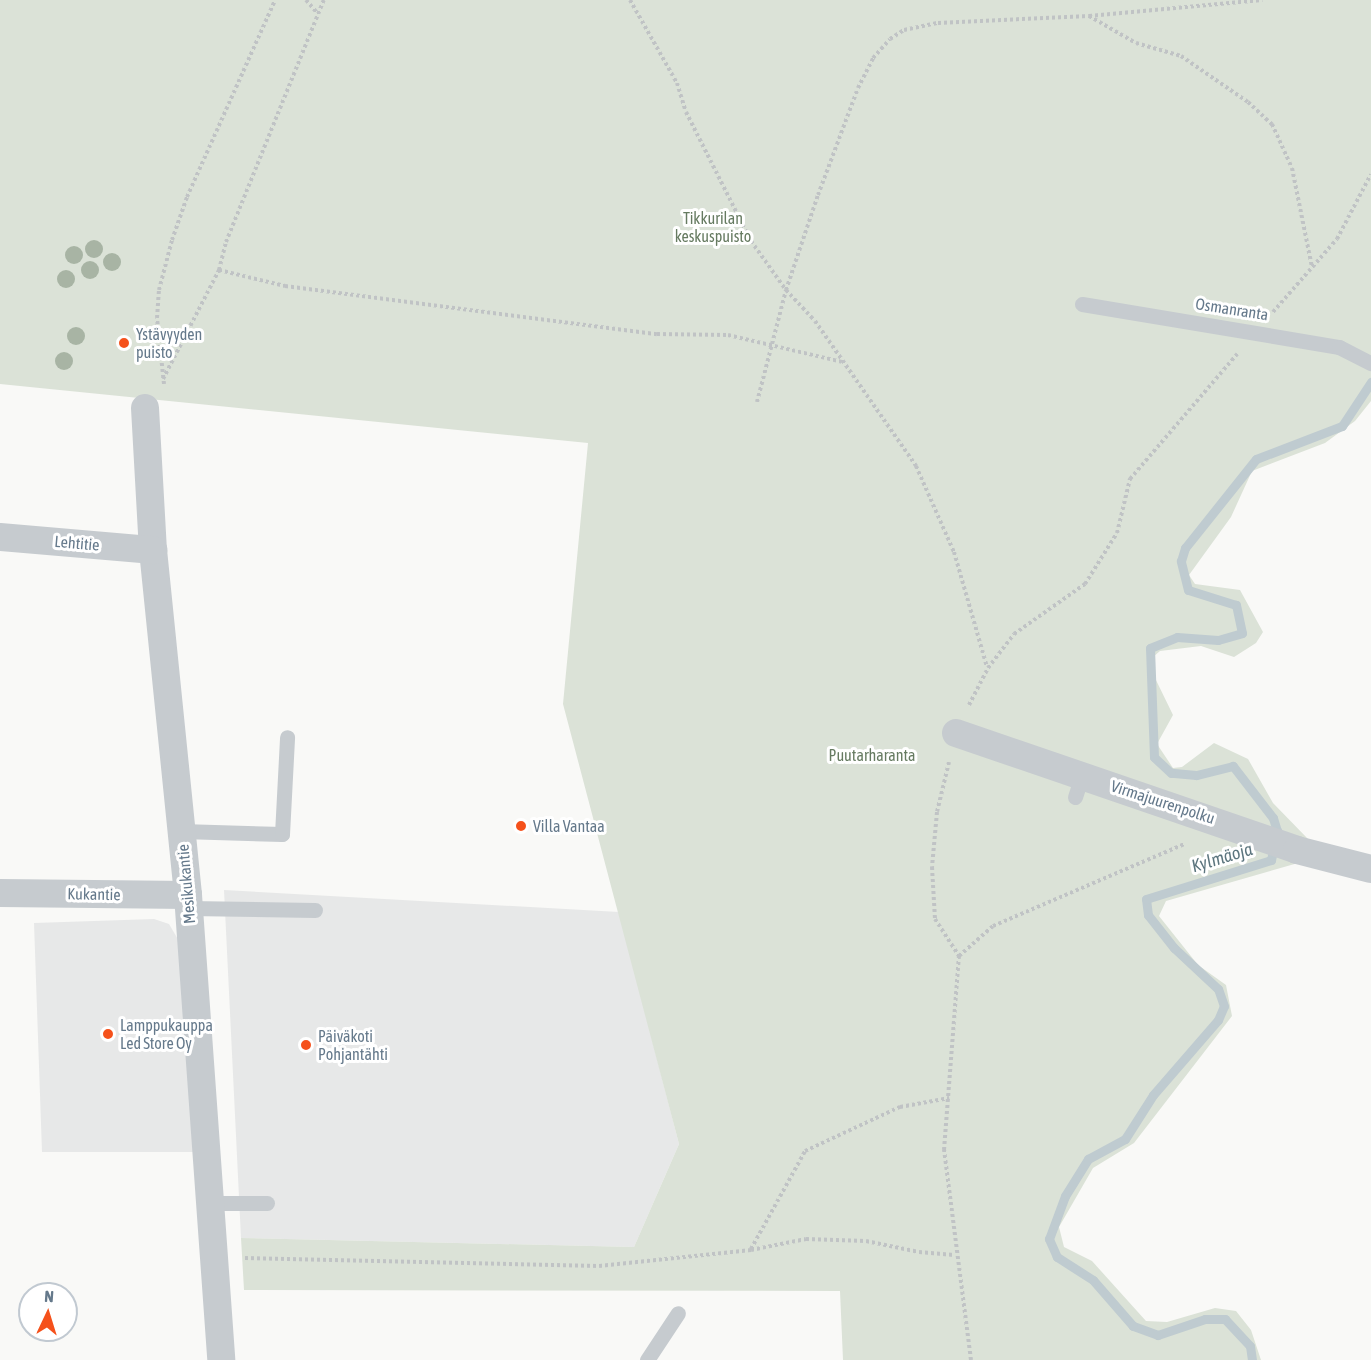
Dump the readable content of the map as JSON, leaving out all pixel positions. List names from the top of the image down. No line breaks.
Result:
{"streets":{"street":["Lehtitie","Virmajuurenpolku","Mesikukantie","Kukantie"],"lane":["Osmanranta"]},"crossings":[["Lehtitie","Mesikukantie"],["Mesikukantie","Kukantie"]],"water":["Kylmäoja"],"parks":["Tikkurilan keskuspuisto","Puutarharanta"],"places":["Ystävyyden puisto","Villa Vantaa","Lamppukauppa Led Store Oy","Päiväkoti Pohjantähti"],"north":"top"}
